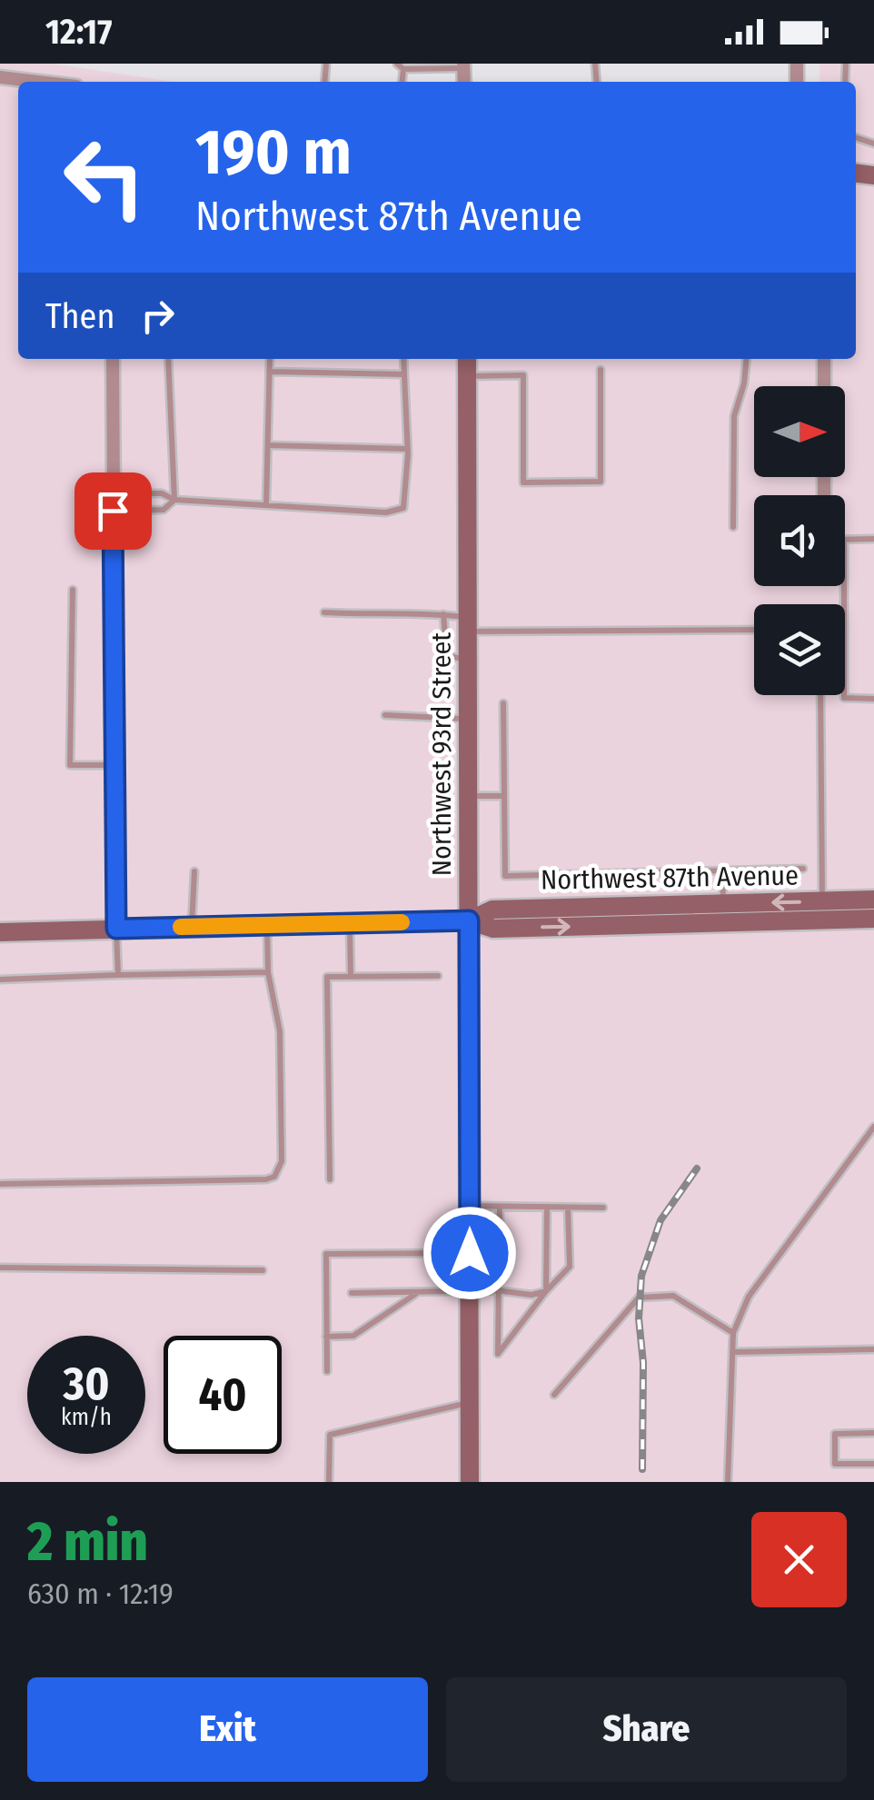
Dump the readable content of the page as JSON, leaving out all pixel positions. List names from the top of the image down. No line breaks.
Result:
{"streets":{"main road":["Northwest 93rd Street","Northwest 87th Avenue"]},"crossings":[["Northwest 93rd Street","Northwest 87th Avenue"]],"north":"right","page":{"status":"12:17","turn":["190 m","Northwest 87th Avenue"],"then":"Then","speed":"30 km/h","limit":"40","heading":["2 min","630 m · 12:19"],"buttons":["Exit","Share"]}}
